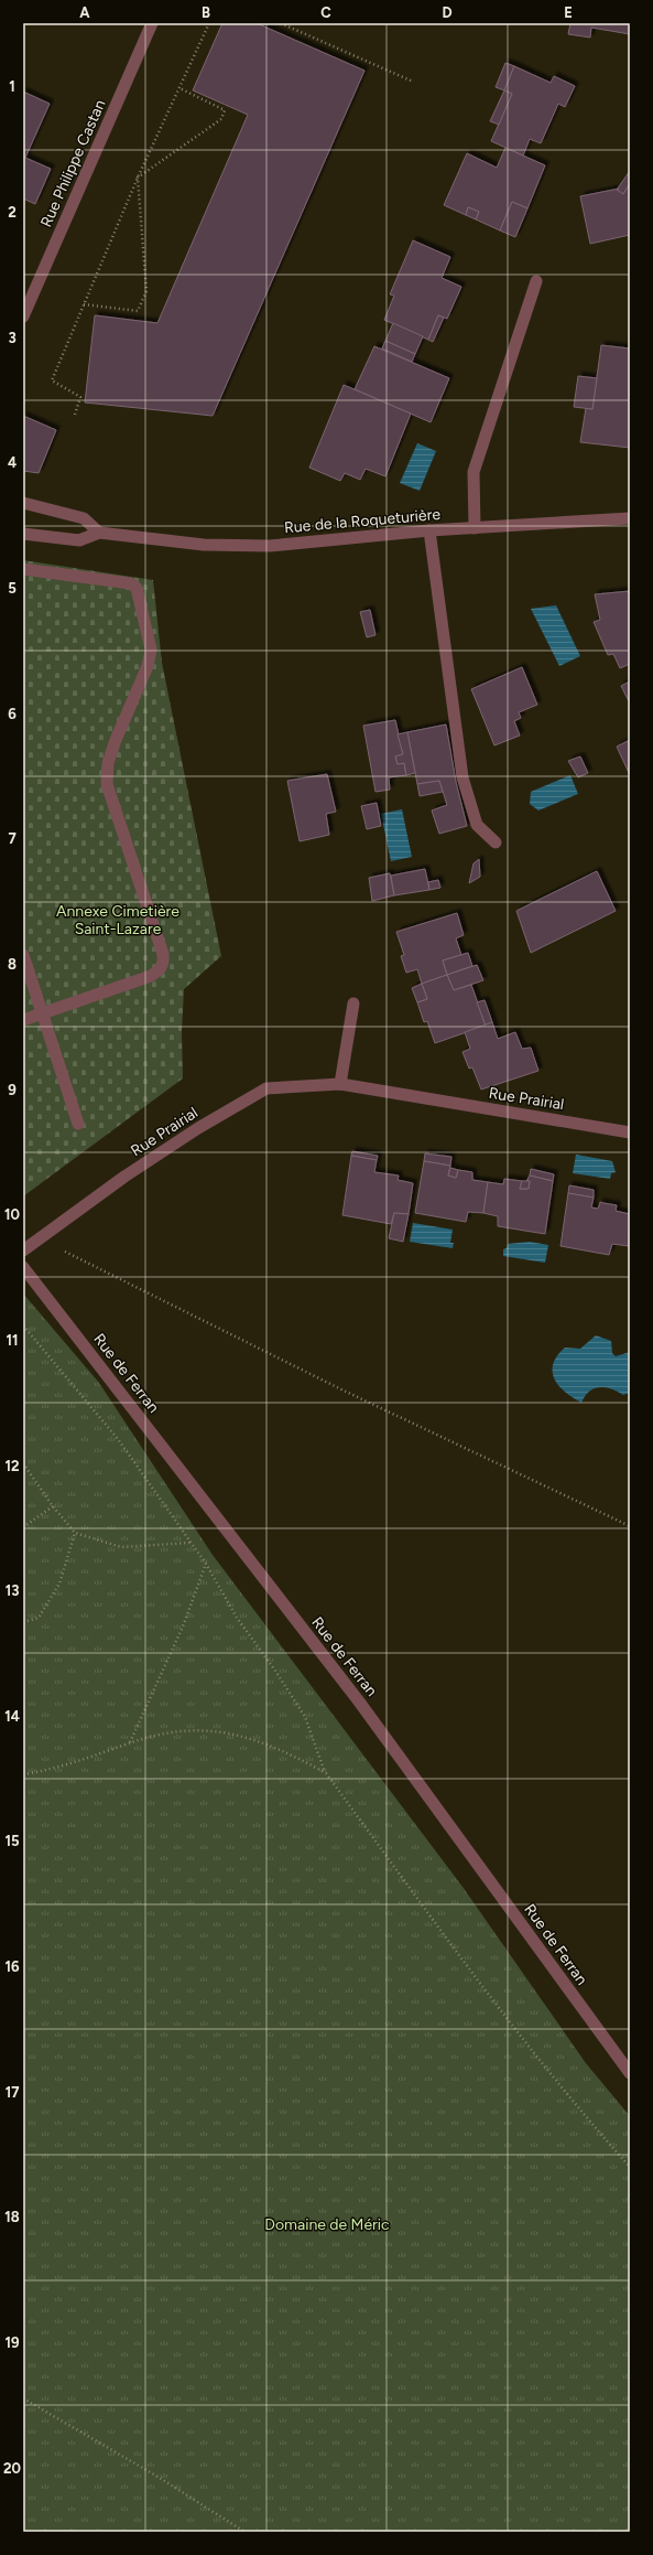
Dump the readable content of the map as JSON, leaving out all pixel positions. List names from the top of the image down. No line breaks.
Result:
{"streets":{"street":["Rue Philippe Castan","Rue de la Roqueturière","Rue Prairial","Rue de Ferran"]},"parks":["Annexe Cimetière Saint-Lazare","Domaine de Méric"],"grid":{"columns":["A","B","C","D","E"],"rows":["1","2","3","4","5","6","7","8","9","10","11","12","13","14","15","16","17","18","19","20"]}}
